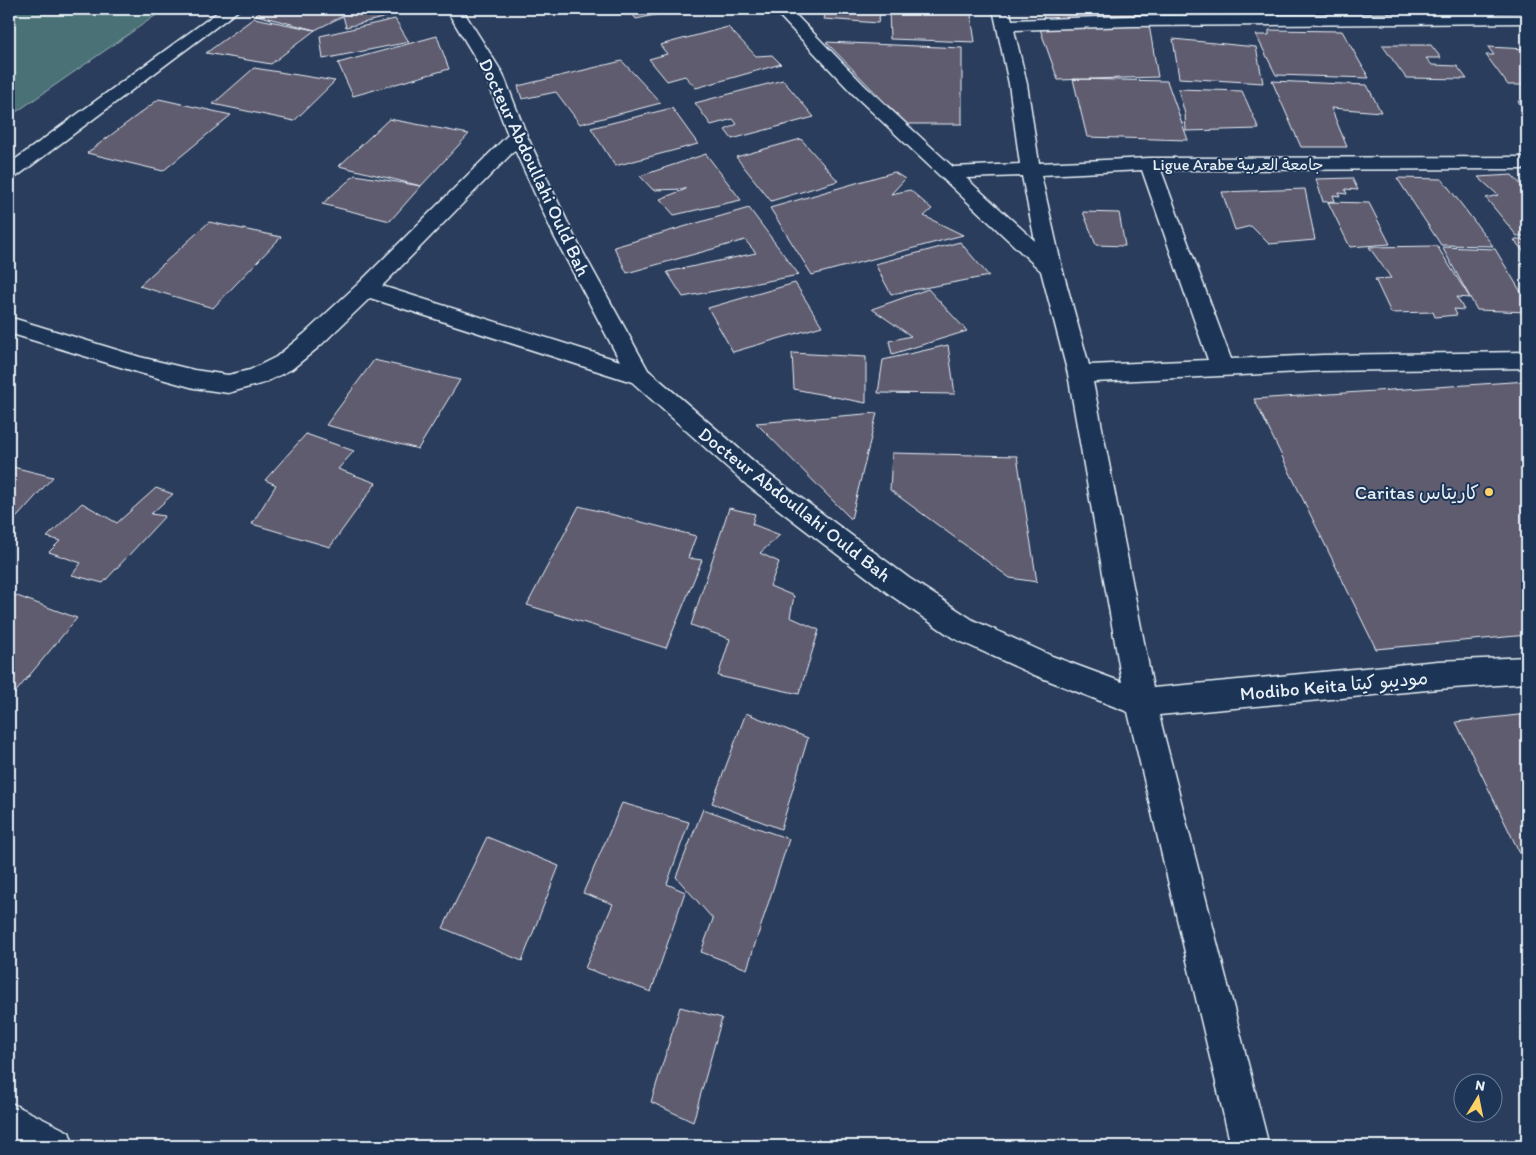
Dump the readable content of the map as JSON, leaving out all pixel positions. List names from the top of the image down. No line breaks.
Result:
{"streets":{"street":["Ligue Arabe جامعة العربية","Docteur Abdoullahi Ould Bah","Modibo Keita موديبو كيتا"]},"crossings":[["Docteur Abdoullahi Ould Bah","Modibo Keita موديبو كيتا"]],"places":["Caritas كاريتاس"],"north":"top"}
